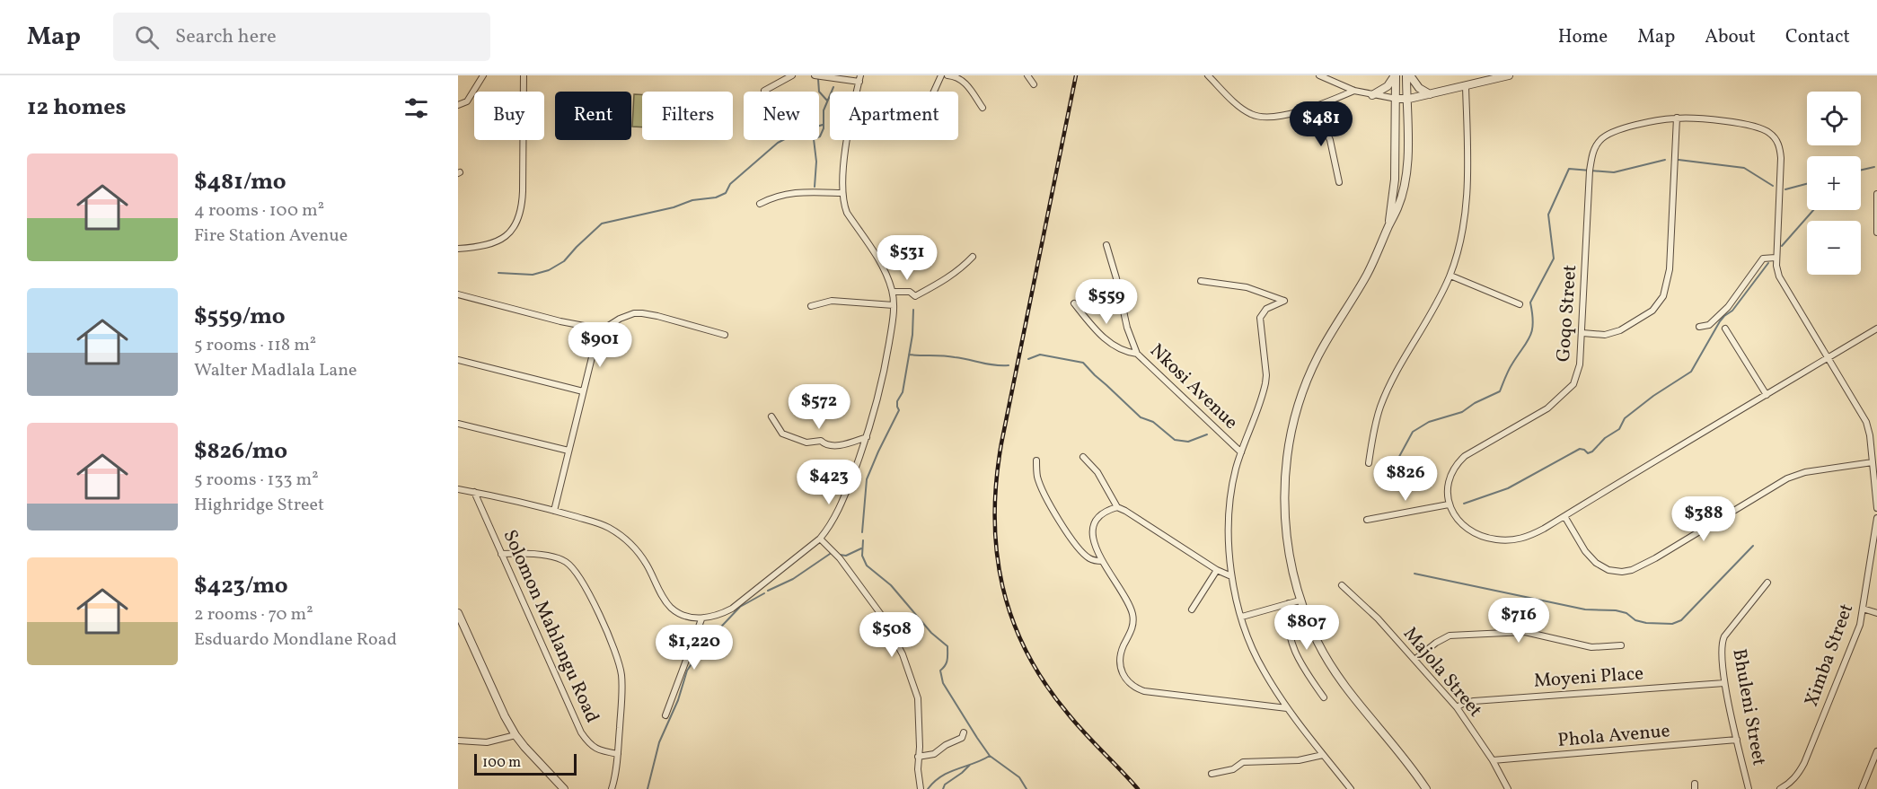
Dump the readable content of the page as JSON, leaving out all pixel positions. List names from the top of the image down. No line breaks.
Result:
{"streets":{"street":["Goqo Street","Nkosi Avenue","Solomon Mahlangu Road","Ximba Street","Majola Street","Moyeni Place","Bhuleni Street","Phola Avenue"]},"crossings":[["Majola Street","Moyeni Place"],["Majola Street","Phola Avenue"],["Moyeni Place","Bhuleni Street"],["Bhuleni Street","Phola Avenue"]],"scale_bar":"100 m","page":{"header":"Map","search":"Search here","nav":["Home","Map","About","Contact"],"heading":"12 homes","map_buttons":["+","−"],"chip":["Buy","Rent","Filters","New","Apartment"],"price":["$481","$531","$559","$901","$572","$826","$423","$388","$716","$807","$508","$1,220"],"list":[{"name":"$481/mo","note":"4 rooms · 100 m² · Fire Station Avenue"},{"name":"$559/mo","note":"5 rooms · 118 m² · Walter Madlala Lane"},{"name":"$826/mo","note":"5 rooms · 133 m² · Highridge Street"},{"name":"$423/mo","note":"2 rooms · 70 m² · Esduardo Mondlane Road"}],"scale":"100 m"}}
